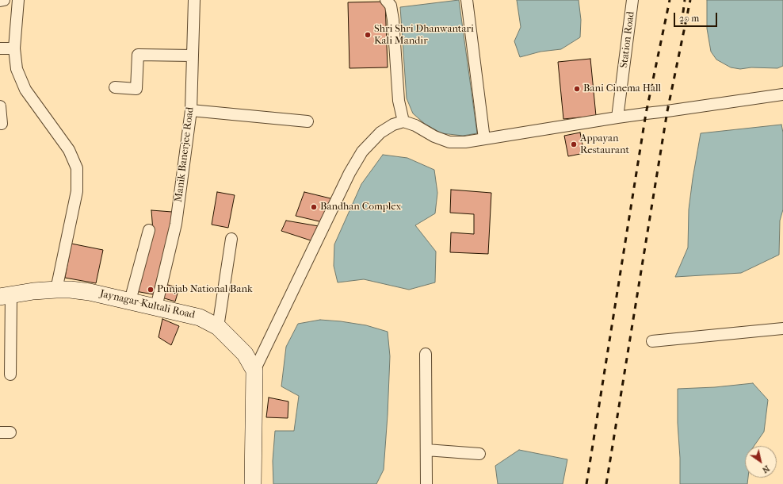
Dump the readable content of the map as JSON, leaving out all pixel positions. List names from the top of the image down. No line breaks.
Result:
{"streets":{"main road":["Jaynagar-Kultali Road"],"street":["Station Road","Manik Banerjee Road"]},"crossings":[["Manik Banerjee Road","Jaynagar-Kultali Road"]],"places":["Shri Shri Dhanwantari Kali Mandir","Bani Cinema Hall","Appayan Restaurant","Bandhan Complex","Punjab National Bank"],"scale_bar":"20 m","north":"bottom right"}
